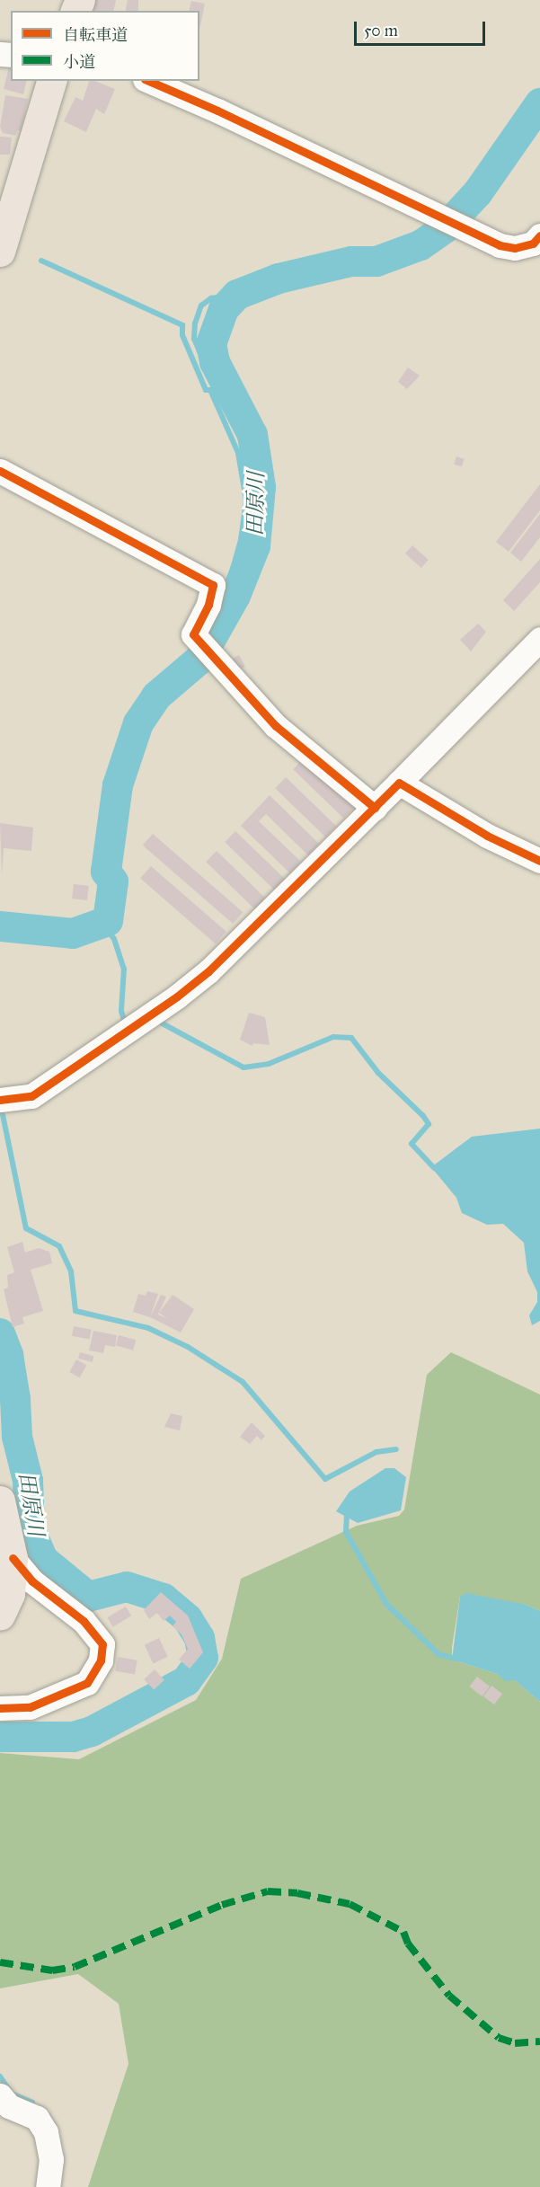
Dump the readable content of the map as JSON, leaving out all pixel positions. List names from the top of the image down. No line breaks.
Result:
{"water":["田原川"],"legend":["自転車道","小道"],"scale_bar":"50 m"}
